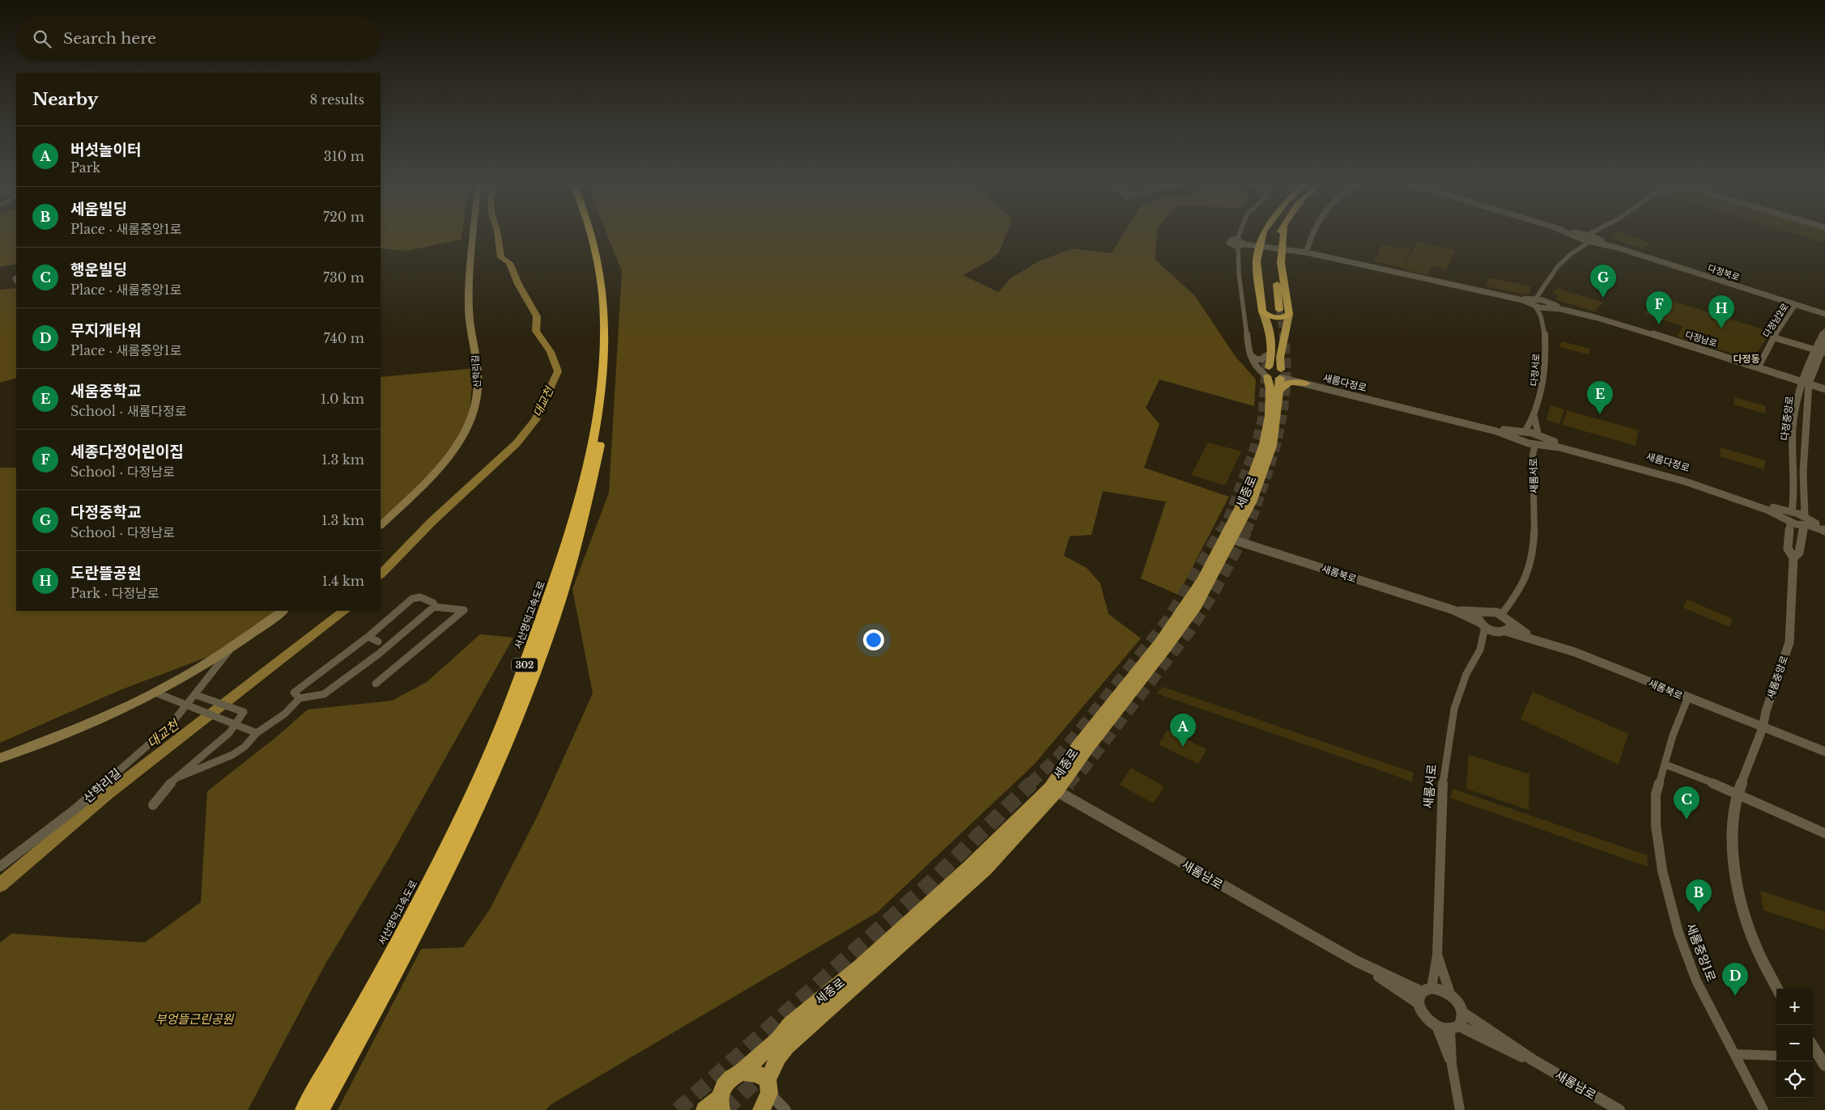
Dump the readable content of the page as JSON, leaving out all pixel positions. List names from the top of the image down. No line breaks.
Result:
{"streets":{"highway":["서산영덕고속도로","302"],"main road":["산학리길","세종로"],"street":["다정북로","다정남2로","다정남로","다정서로","새롬다정로","다정중앙로","새롬서로","새롬북로","새롬중앙로","새롬남로","새롬중앙1로"]},"crossings":[["다정북로","다정남2로"],["다정남2로","다정남로"],["다정남로","다정중앙로"],["다정서로","새롬다정로"],["새롬다정로","다정중앙로"],["새롬다정로","새롬서로"],["새롬다정로","세종로"],["새롬다정로","새롬중앙로"],["다정중앙로","새롬중앙로"],["새롬서로","새롬북로"],["세종로","새롬북로"],["세종로","새롬남로"],["새롬북로","새롬중앙로"],["새롬북로","새롬중앙1로"]],"districts":["다정동"],"water":["대교천"],"parks":["부엉뜰근린공원"],"page":{"search":"Search here","heading":["Nearby","8 results"],"list":[{"mark":"A","name":"버섯놀이터","note":"Park","value":"310 m"},{"mark":"B","name":"세움빌딩","note":"Place · 새롬중앙1로","value":"720 m"},{"mark":"C","name":"행운빌딩","note":"Place · 새롬중앙1로","value":"730 m"},{"mark":"D","name":"무지개타워","note":"Place · 새롬중앙1로","value":"740 m"},{"mark":"E","name":"새움중학교","note":"School · 새롬다정로","value":"1.0 km"},{"mark":"F","name":"세종다정어린이집","note":"School · 다정남로","value":"1.3 km"},{"mark":"G","name":"다정중학교","note":"School · 다정남로","value":"1.3 km"},{"mark":"H","name":"도란뜰공원","note":"Park · 다정남로","value":"1.4 km"}],"pins":["G","F","H","E","A","C","B","D"],"map_buttons":["+","−"]}}
